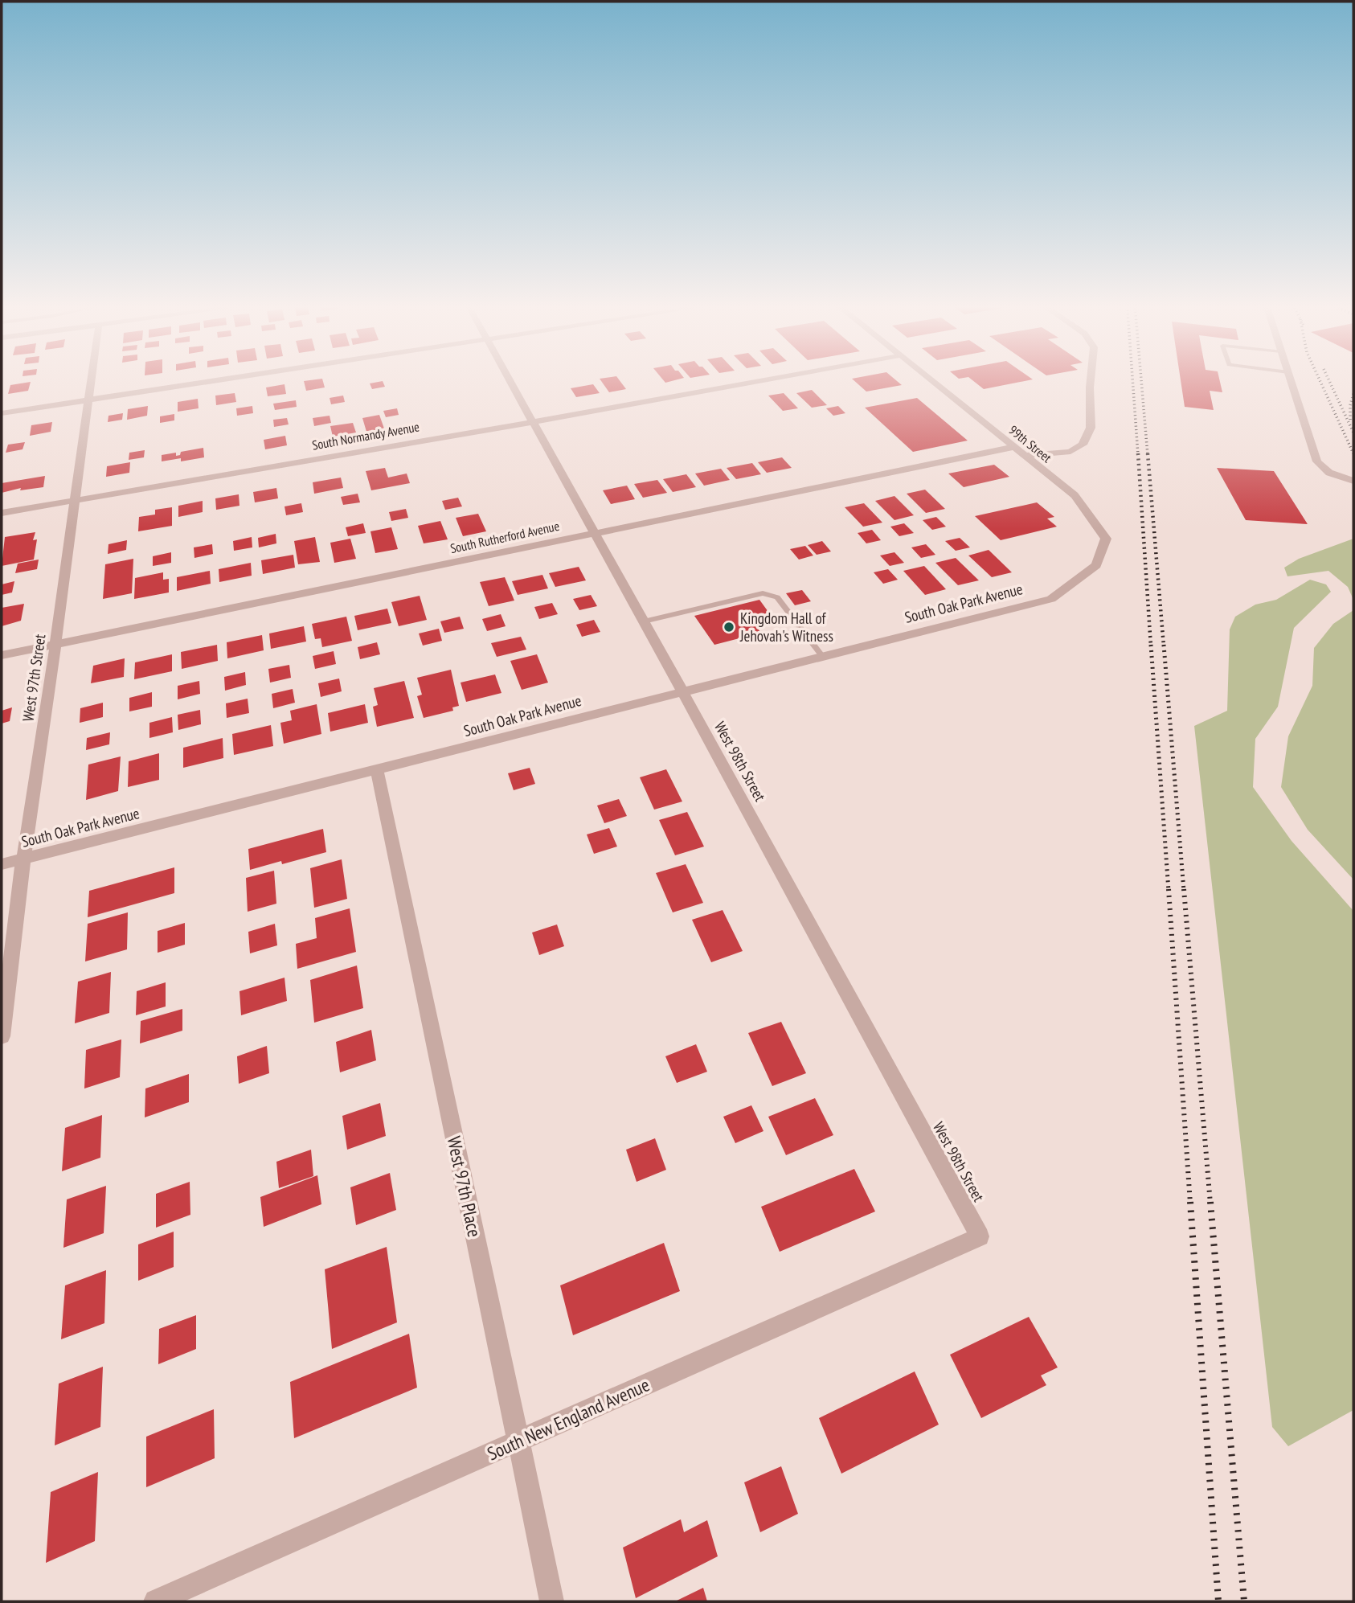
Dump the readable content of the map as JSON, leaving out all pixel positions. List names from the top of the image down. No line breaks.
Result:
{"streets":{"street":["South Normandy Avenue","99th Street","South Rutherford Avenue","South Oak Park Avenue","West 97th Street","West 98th Street","West 97th Place","South New England Avenue"]},"crossings":[["South Normandy Avenue","West 97th Street"],["South Normandy Avenue","West 98th Street"],["99th Street","South Rutherford Avenue"],["99th Street","South Oak Park Avenue"],["South Rutherford Avenue","West 97th Street"],["South Rutherford Avenue","West 98th Street"],["South Oak Park Avenue","West 97th Street"],["South Oak Park Avenue","West 98th Street"],["South Oak Park Avenue","West 97th Place"],["West 98th Street","South New England Avenue"],["West 97th Place","South New England Avenue"]],"places":["Kingdom Hall of Jehovah's Witness"]}
